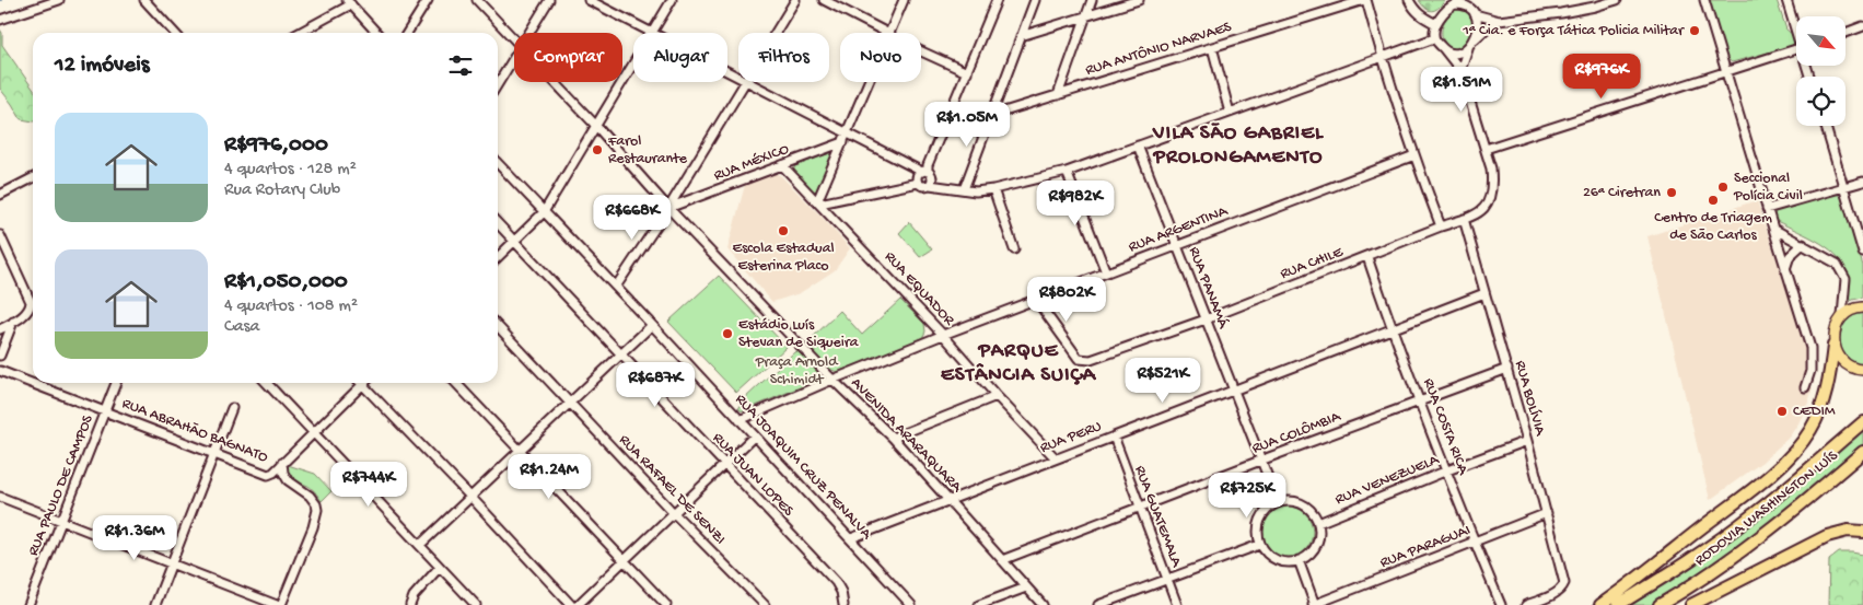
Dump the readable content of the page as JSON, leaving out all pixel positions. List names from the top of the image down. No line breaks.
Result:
{"streets":{"highway":["RODOVIA WASHINGTON LUÍS"],"street":["RUA ANTÔNIO NARVAES","RUA MÉXICO","RUA ARGENTINA","RUA CHILE","RUA PANAMÁ","RUA EQUADOR","RUA BOLÍVIA","RUA COSTA RICA","RUA ABRAHÃO BAGNATO","RUA COLÔMBIA","AVENIDA ARARAQUARA","RUA PERU","RUA JOAQUIM CRUZ PENALVA","RUA JUAN LOPES","RUA VENEZUELA","RUA PAULO DE CAMPOS","RUA RAFAEL DE SENZI","RUA GUATEMALA","RUA PARAGUAI"]},"crossings":[["RUA MÉXICO","RUA EQUADOR"],["RUA MÉXICO","AVENIDA ARARAQUARA"],["RUA ARGENTINA","RUA CHILE"],["RUA ARGENTINA","RUA PANAMÁ"],["RUA ARGENTINA","RUA EQUADOR"],["RUA ARGENTINA","AVENIDA ARARAQUARA"],["RUA ARGENTINA","RUA JOAQUIM CRUZ PENALVA"],["RUA CHILE","RUA PANAMÁ"],["RUA CHILE","RUA BOLÍVIA"],["RUA CHILE","RUA COSTA RICA"],["RUA PANAMÁ","RUA COLÔMBIA"],["RUA PANAMÁ","RUA PERU"],["RUA PANAMÁ","RUA VENEZUELA"],["RUA EQUADOR","RUA PERU"],["RUA BOLÍVIA","RUA COLÔMBIA"],["RUA BOLÍVIA","RUA PERU"],["RUA BOLÍVIA","RUA VENEZUELA"],["RUA BOLÍVIA","RUA PARAGUAI"],["RUA COSTA RICA","RUA COLÔMBIA"],["RUA COSTA RICA","RUA PERU"],["RUA COSTA RICA","RUA VENEZUELA"],["RUA COSTA RICA","RUA PARAGUAI"],["RUA ABRAHÃO BAGNATO","RUA PAULO DE CAMPOS"],["RUA COLÔMBIA","AVENIDA ARARAQUARA"],["RUA COLÔMBIA","RUA GUATEMALA"],["AVENIDA ARARAQUARA","RUA PERU"],["RUA PERU","RUA JOAQUIM CRUZ PENALVA"],["RUA PERU","RUA GUATEMALA"]],"districts":["VILA SÃO GABRIEL PROLONGAMENTO","PARQUE ESTÂNCIA SUIÇA"],"parks":["Praça Arnold Schimidt"],"places":["1ª Cia. e Força Tática Policia Militar","Farol Restaurante","Seccional Polícia Civil","26ª Ciretran","Centro de Triagem de São Carlos","Escola Estadual Esterina Placo","Estádio Luís Stevan de Siqueira","CEDIM"],"north":"bottom right","page":{"chip":["Comprar","Alugar","Filtros","Novo"],"heading":"12 imóveis","price":["R$976K","R$1.51M","R$1.05M","R$982K","R$668K","R$802K","R$521K","R$687K","R$1.24M","R$744K","R$725K","R$1.36M"],"list":[{"name":"R$976,000","note":"4 quartos · 128 m² · Rua Rotary Club"},{"name":"R$1,050,000","note":"4 quartos · 108 m² · Casa"}]}}
